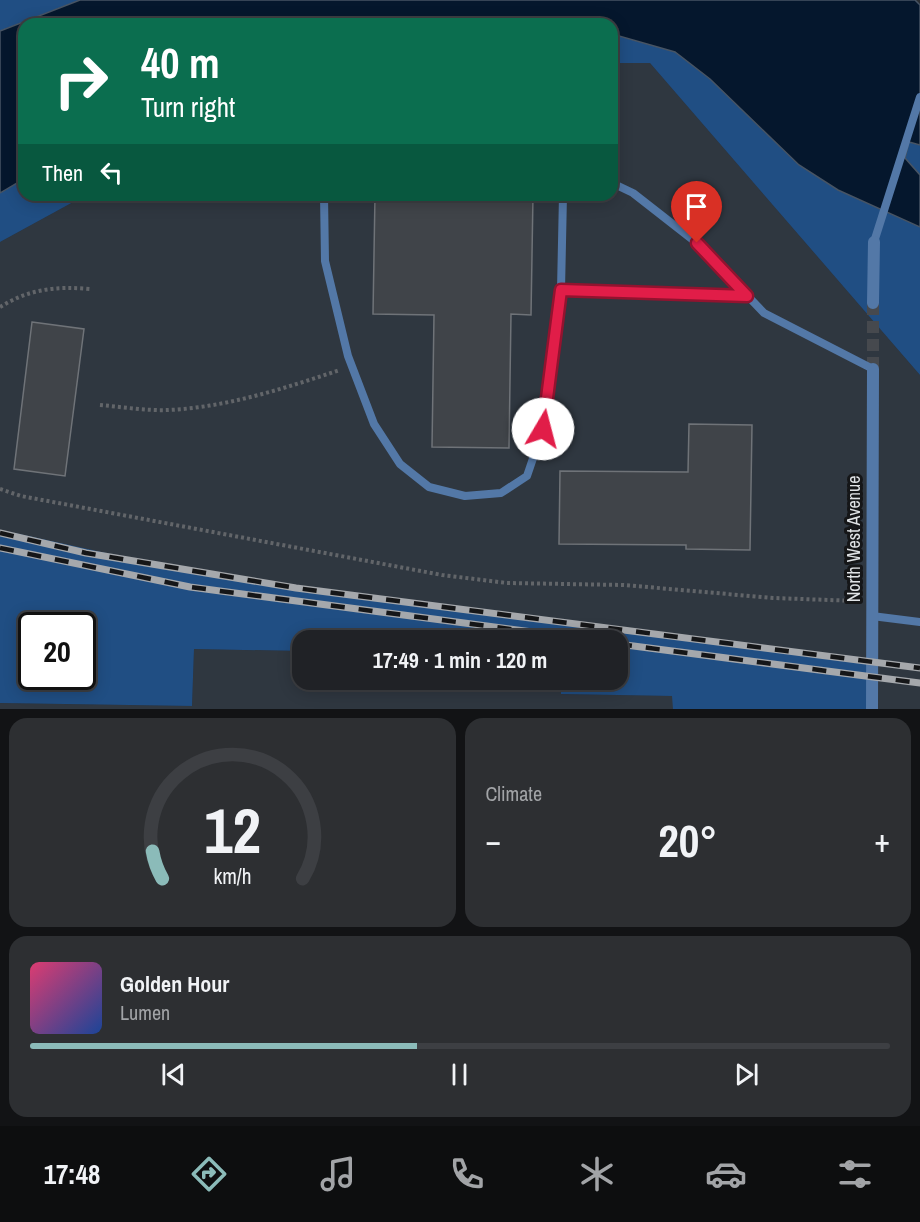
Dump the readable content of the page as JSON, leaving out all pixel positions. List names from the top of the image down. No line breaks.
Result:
{"streets":{"street":["North West Avenue"]},"page":{"turn":["40 m","Turn right"],"then":"Then","limit":"20","trip":"17:49 · 1 min · 120 m","tile":"Climate","heat":["−","20°","+"],"song":["Golden Hour","Lumen"],"tabs":"17:48","gauge":["12","km/h"]}}
